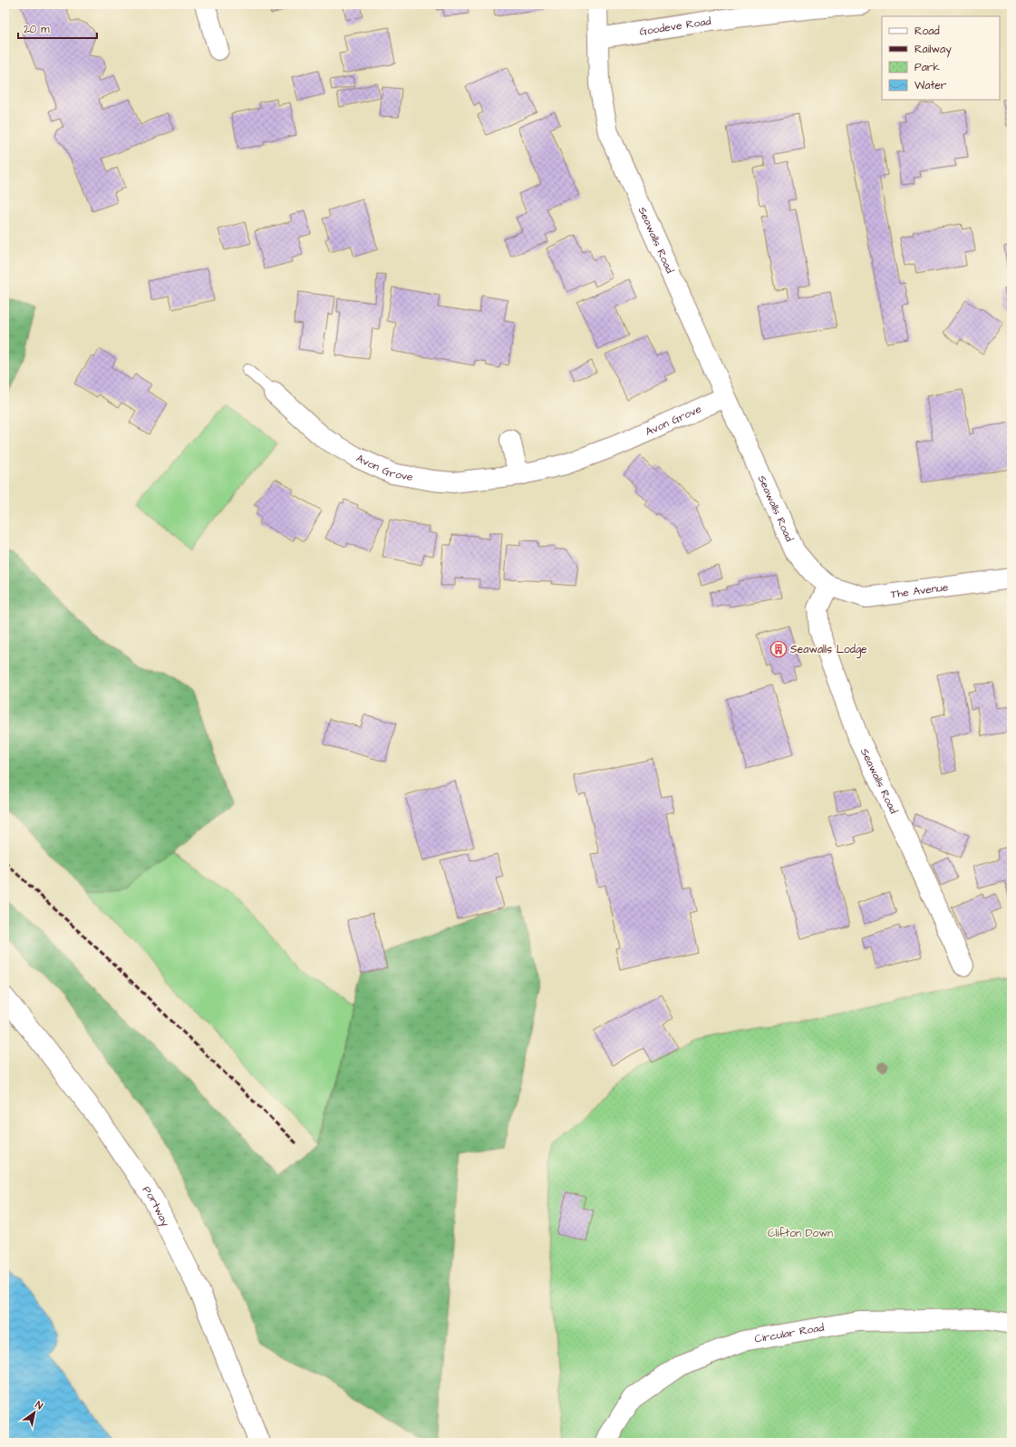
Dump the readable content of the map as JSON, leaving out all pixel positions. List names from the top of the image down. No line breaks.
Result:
{"streets":{"main road":["Goodeve Road","Seawalls Road","Avon Grove","The Avenue","Portway","Circular Road"]},"crossings":[["Goodeve Road","Seawalls Road"],["Seawalls Road","Avon Grove"],["Seawalls Road","The Avenue"]],"parks":["Clifton Down"],"places":{"building":["Seawalls Lodge"]},"legend":["Road","Railway","Park","Water"],"scale_bar":"20 m","north":"top right"}
